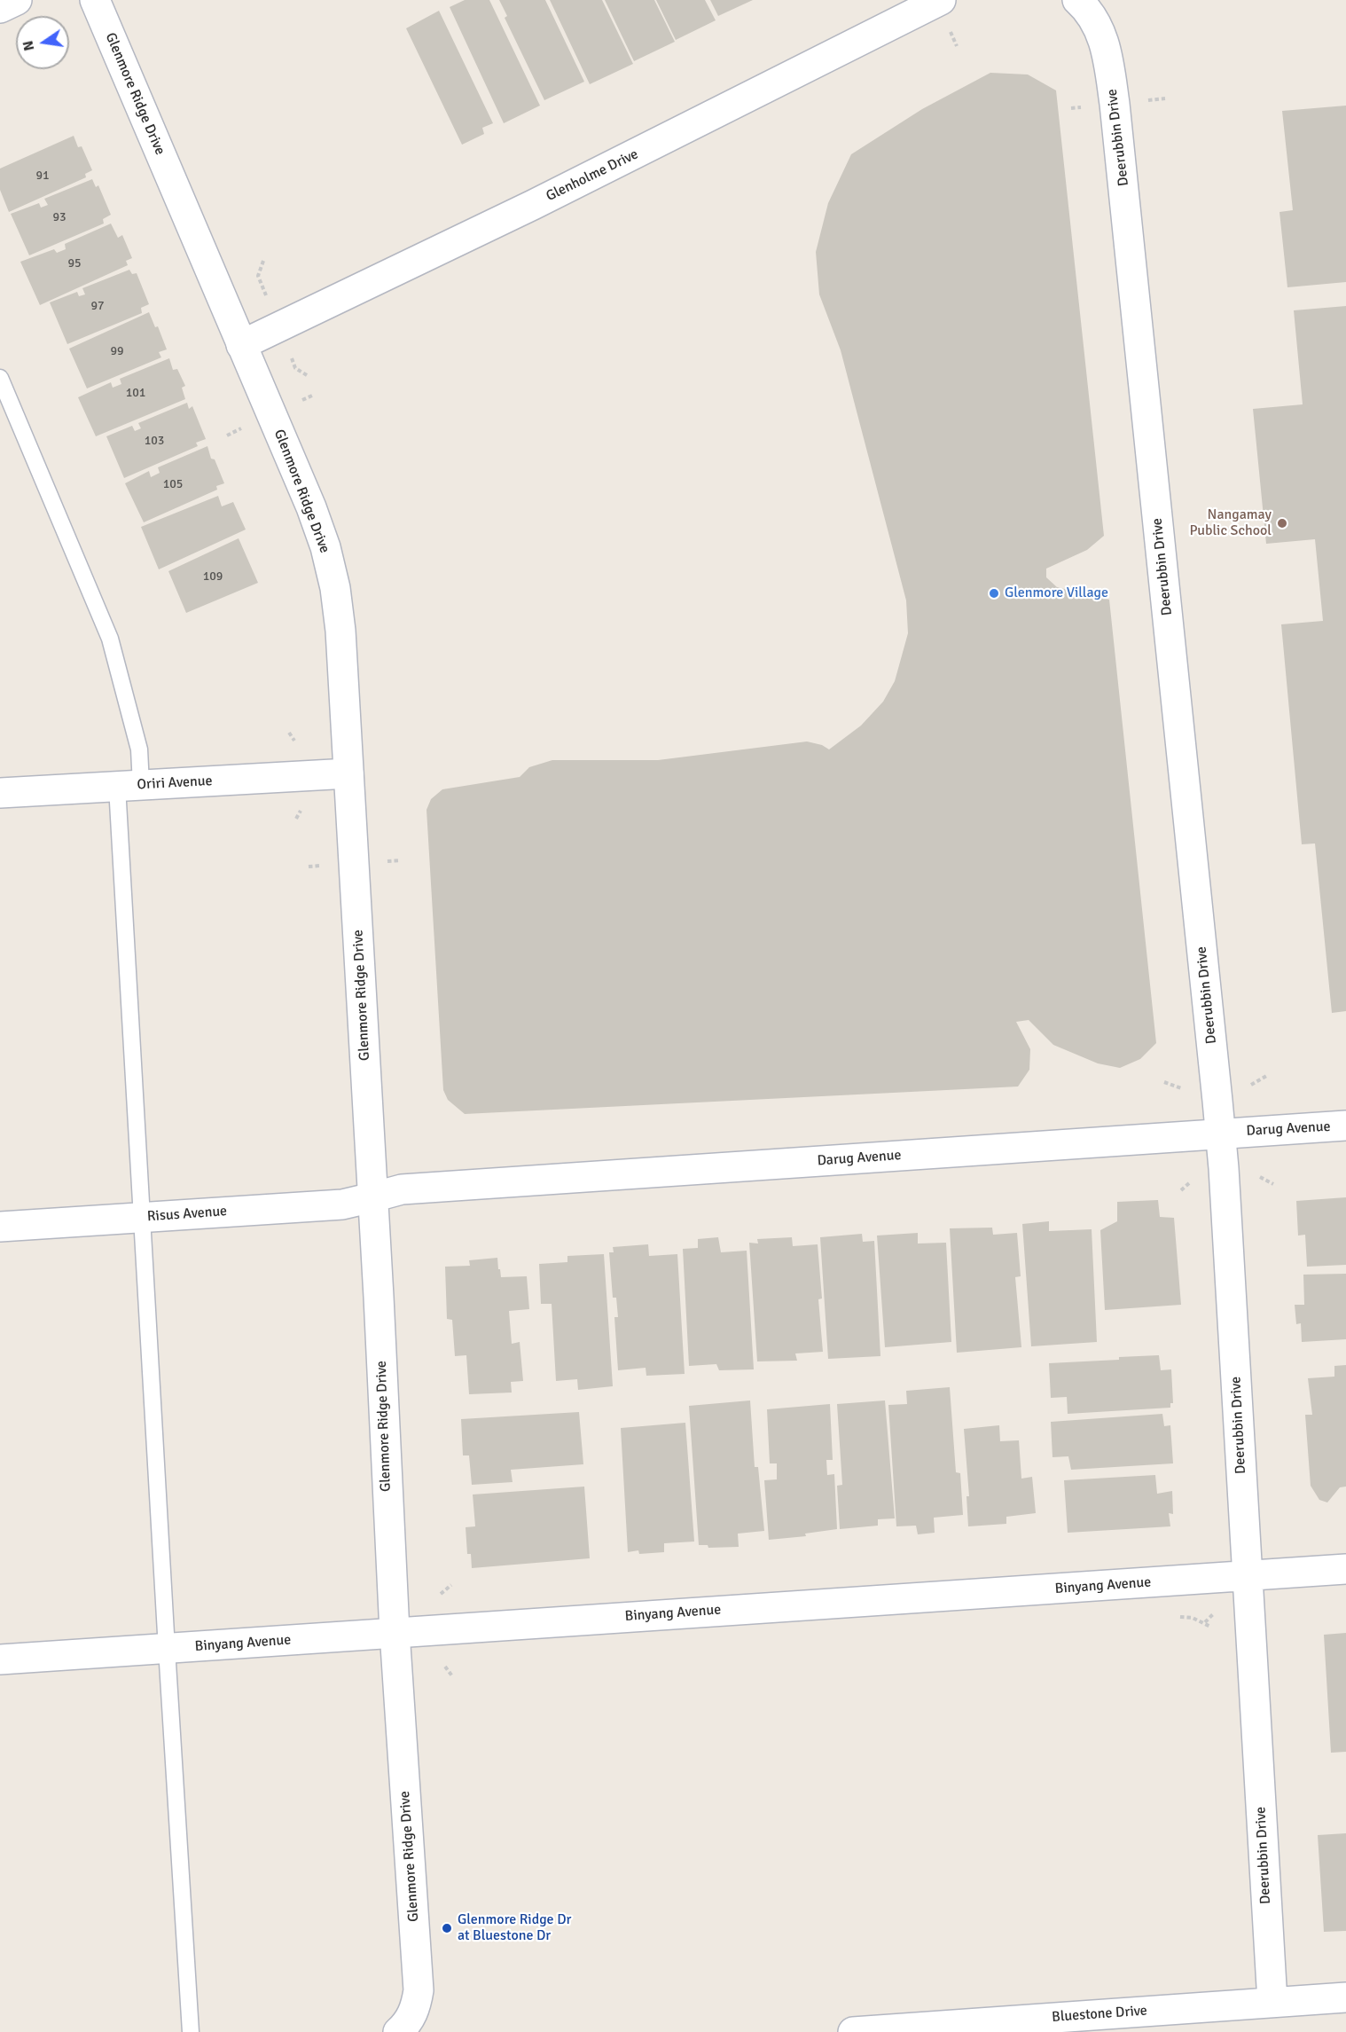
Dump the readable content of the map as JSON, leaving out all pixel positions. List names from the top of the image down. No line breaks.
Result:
{"streets":{"street":["Glenmore Ridge Drive","Deerubbin Drive","Glenholme Drive","Oriri Avenue","Darug Avenue","Risus Avenue","Binyang Avenue","Bluestone Drive"]},"crossings":[["Glenmore Ridge Drive","Glenholme Drive"],["Glenmore Ridge Drive","Oriri Avenue"],["Glenmore Ridge Drive","Darug Avenue"],["Glenmore Ridge Drive","Risus Avenue"],["Glenmore Ridge Drive","Binyang Avenue"],["Deerubbin Drive","Darug Avenue"],["Deerubbin Drive","Binyang Avenue"],["Deerubbin Drive","Bluestone Drive"],["Darug Avenue","Risus Avenue"]],"places":["Nangamay Public School","Glenmore Village","Glenmore Ridge Dr at Bluestone Dr"],"house_numbers":["91","93","95","97","99","101","103","105","109"],"north":"left"}
